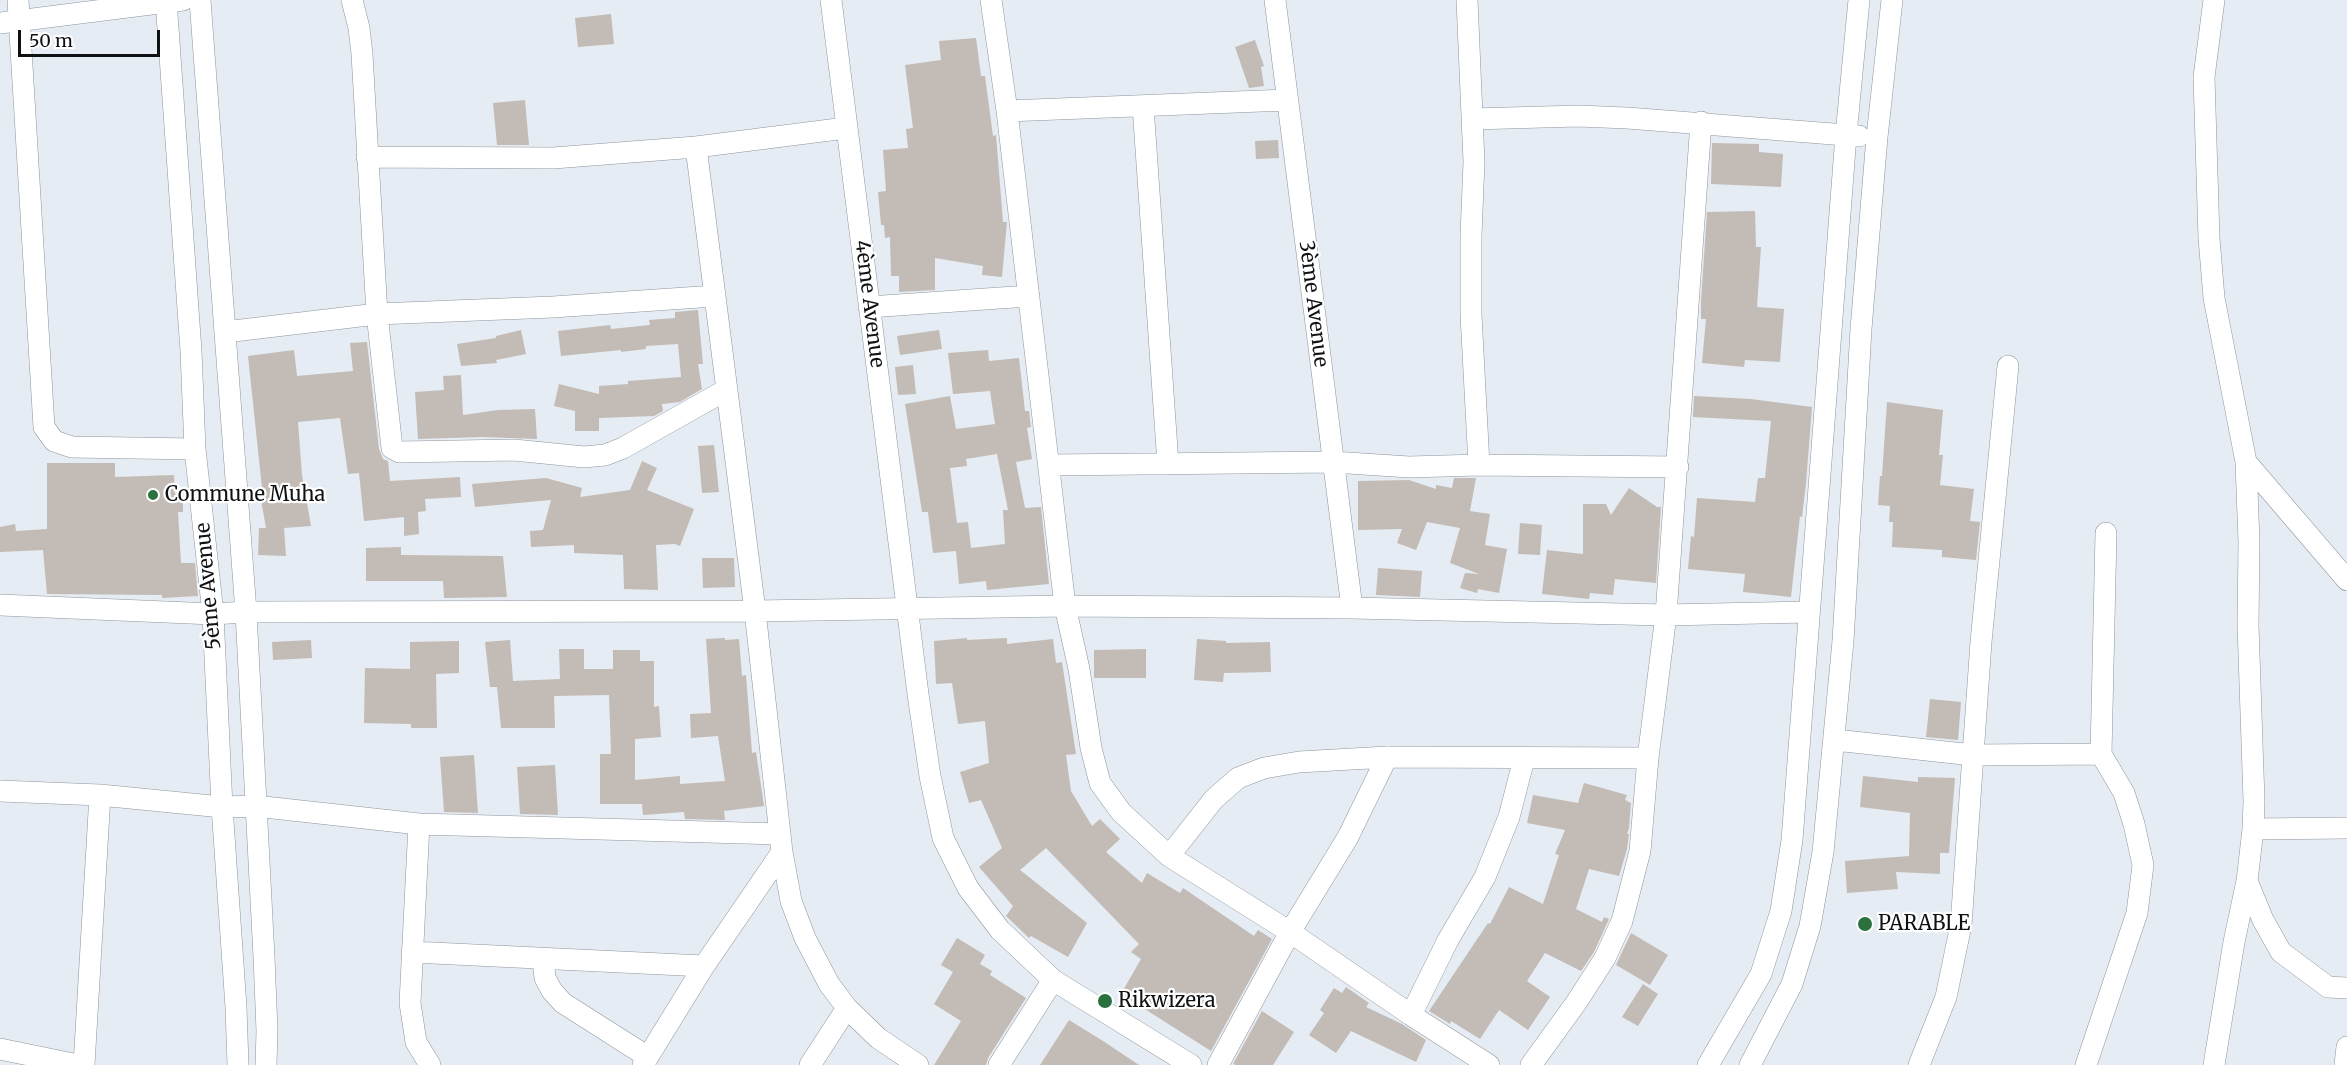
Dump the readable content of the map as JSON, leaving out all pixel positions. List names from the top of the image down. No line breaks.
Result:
{"streets":{"street":["4ème Avenue","3ème Avenue","5ème Avenue"]},"places":["Commune Muha","PARABLE","Rikwizera"],"scale_bar":"50 m"}
